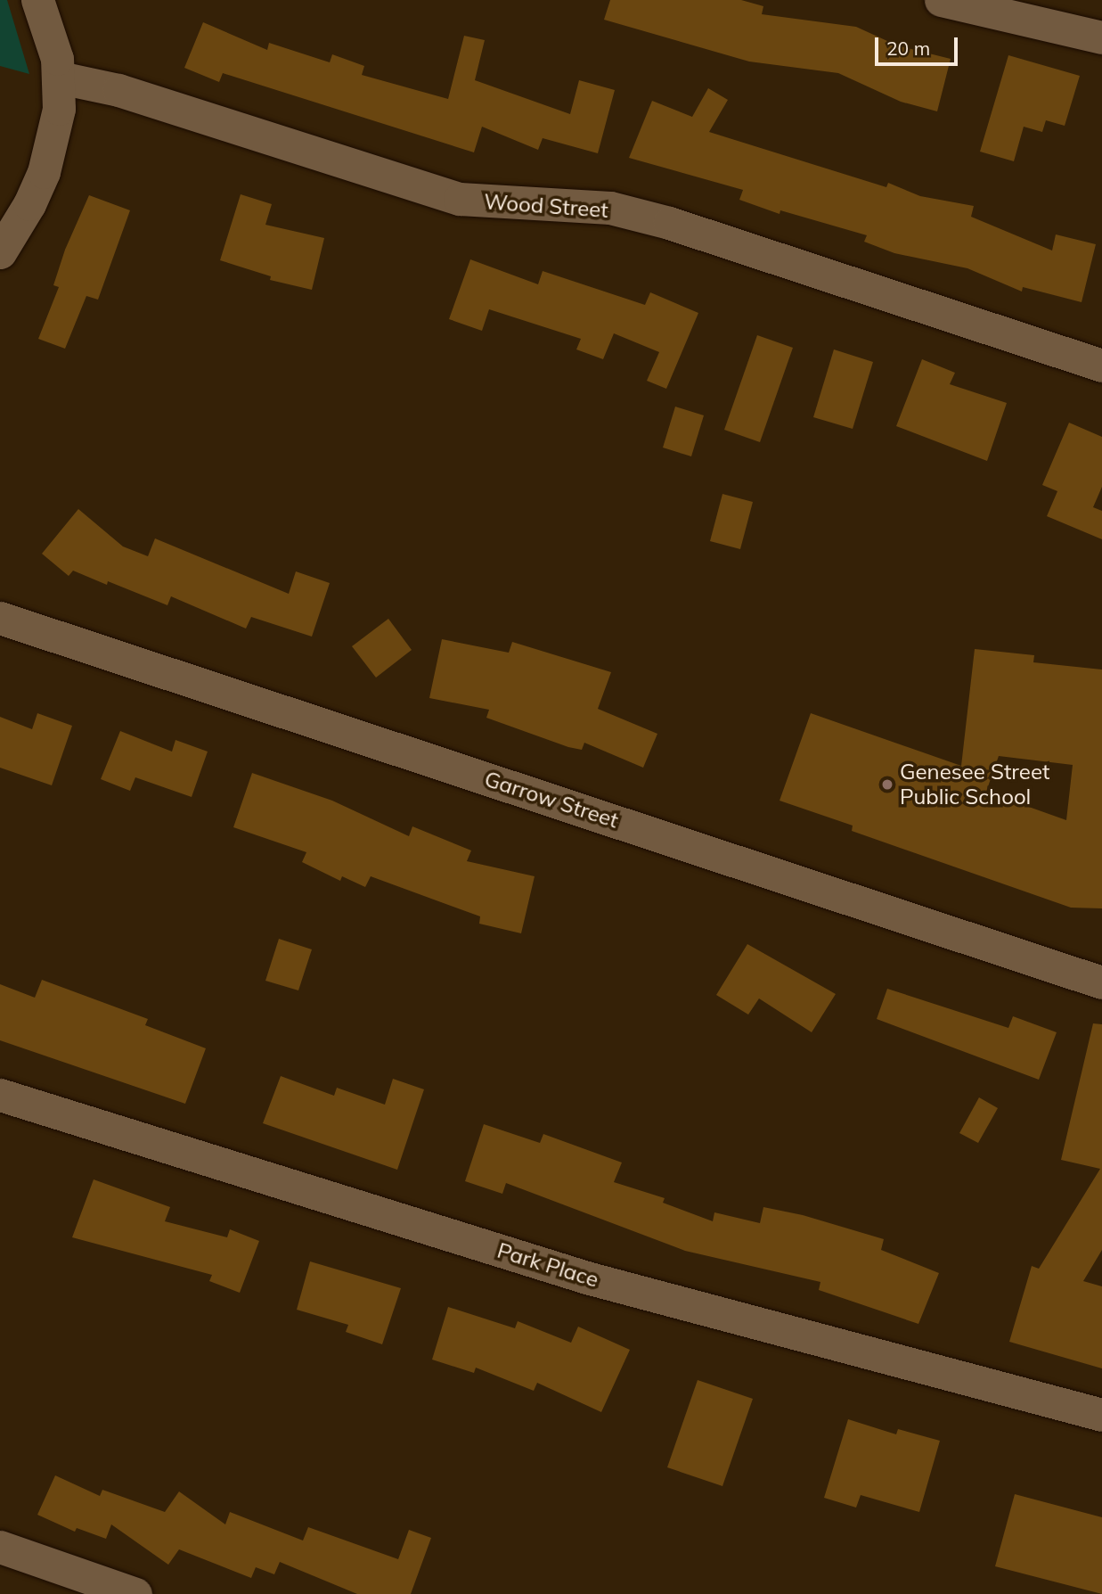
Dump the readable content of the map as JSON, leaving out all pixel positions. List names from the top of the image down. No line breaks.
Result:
{"streets":{"street":["Wood Street","Garrow Street","Park Place"]},"places":["Genesee Street Public School"],"scale_bar":"20 m"}
